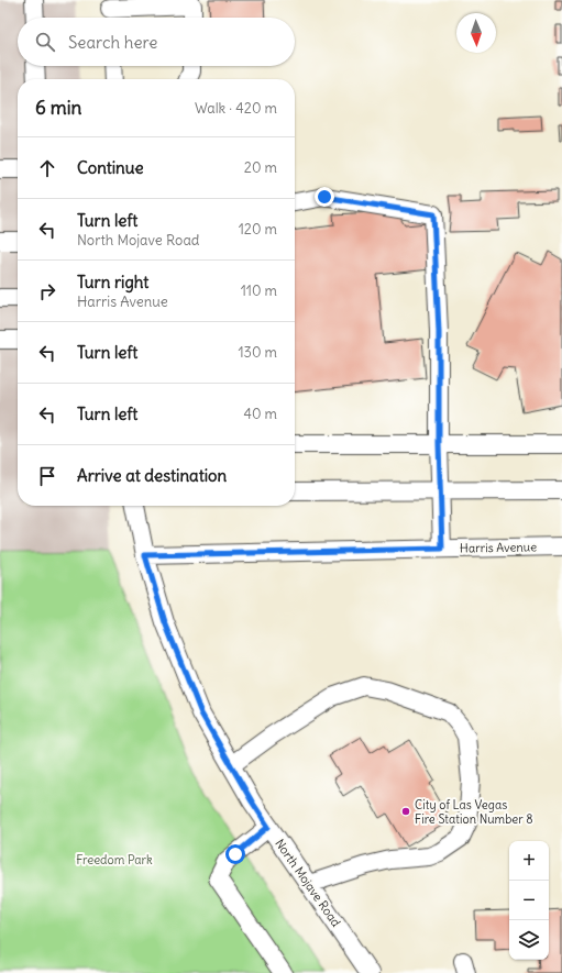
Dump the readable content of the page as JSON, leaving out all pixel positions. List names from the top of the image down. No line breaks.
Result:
{"streets":{"street":["Harris Avenue","North Mojave Road"]},"crossings":[["Harris Avenue","North Mojave Road"]],"parks":["Freedom Park"],"places":["City of Las Vegas Fire Station Number 8"],"north":"bottom","page":{"search":"Search here","heading":["6 min","Walk · 420 m"],"list":[["Continue","20 m"],["Turn left","North Mojave Road","120 m"],["Turn right","Harris Avenue","110 m"],["Turn left","130 m"],["Turn left","40 m"],"Arrive at destination"],"map_buttons":["+","−"]}}
